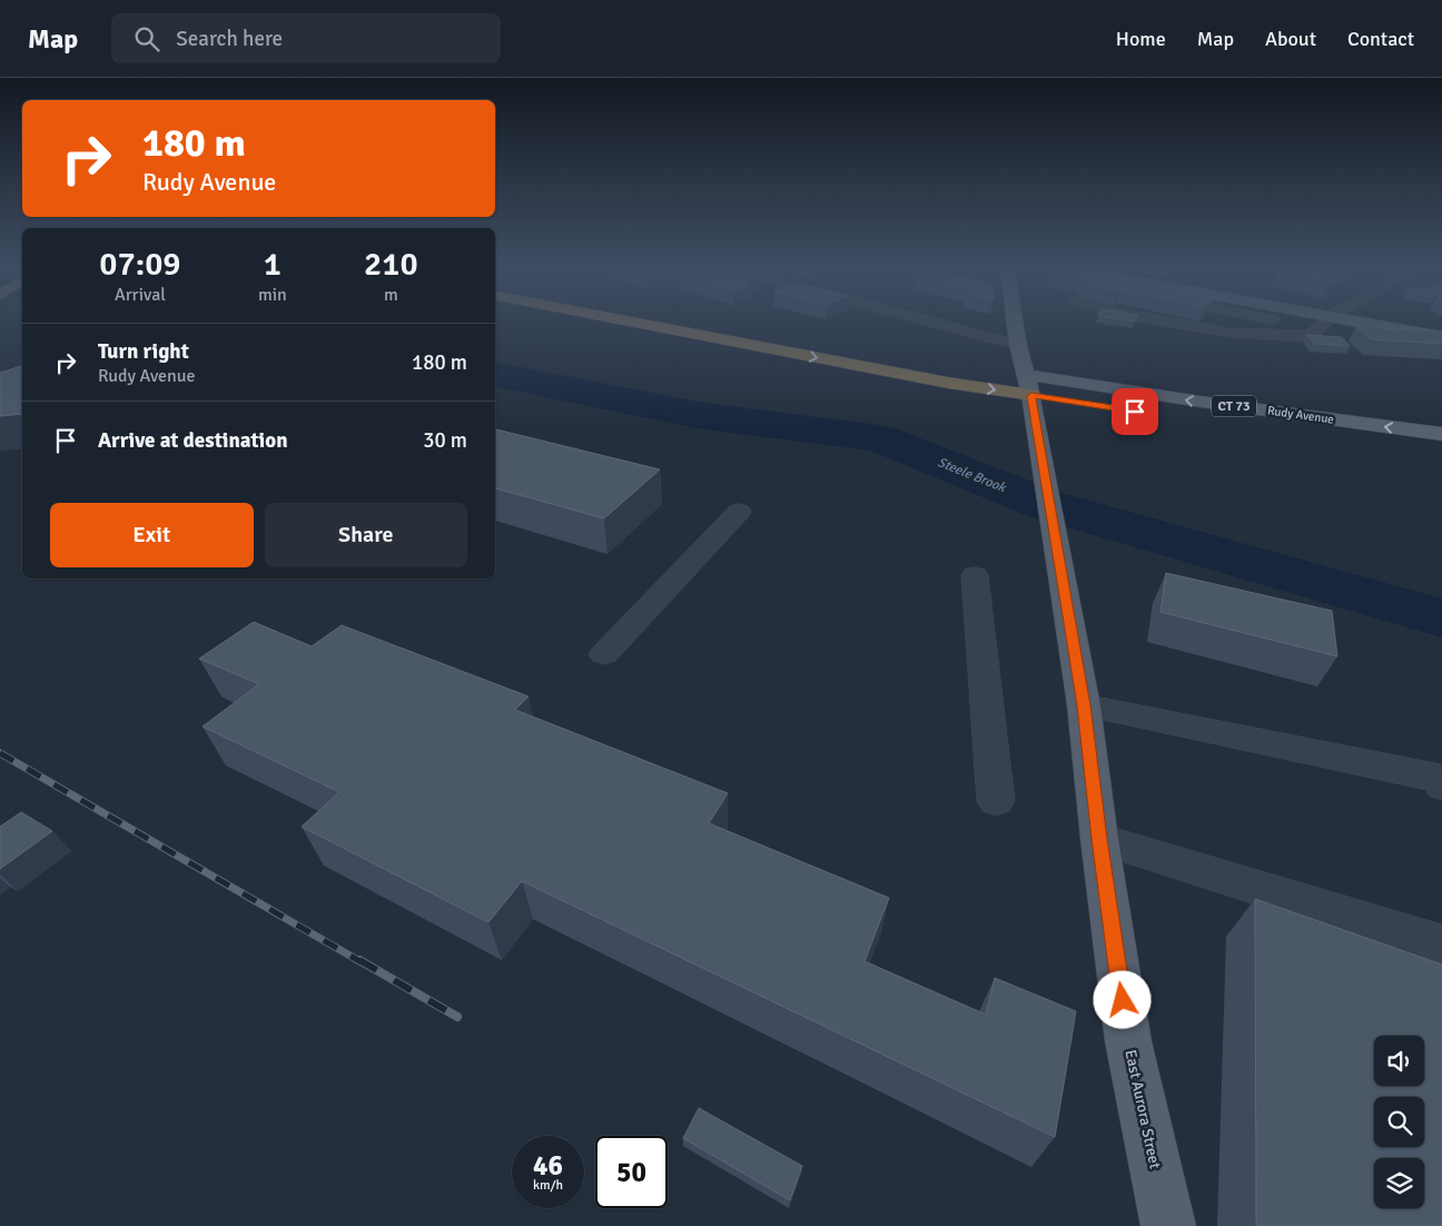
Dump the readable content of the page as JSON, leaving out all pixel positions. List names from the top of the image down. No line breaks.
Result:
{"streets":{"highway":["CT 73"],"main road":["Rudy Avenue","East Aurora Street"]},"crossings":[["CT 73","Rudy Avenue"],["CT 73","East Aurora Street"],["Rudy Avenue","East Aurora Street"]],"water":["Steele Brook"],"page":{"header":"Map","search":"Search here","nav":["Home","Map","About","Contact"],"turn":["180 m","Rudy Avenue"],"eta":["07:09","Arrival","1","min","210","m"],"list":[{"name":"Turn right","note":"Rudy Avenue","value":"180 m"},{"name":"Arrive at destination","value":"30 m"}],"buttons":["Exit","Share"],"speed":"46 km/h","limit":"50"}}
